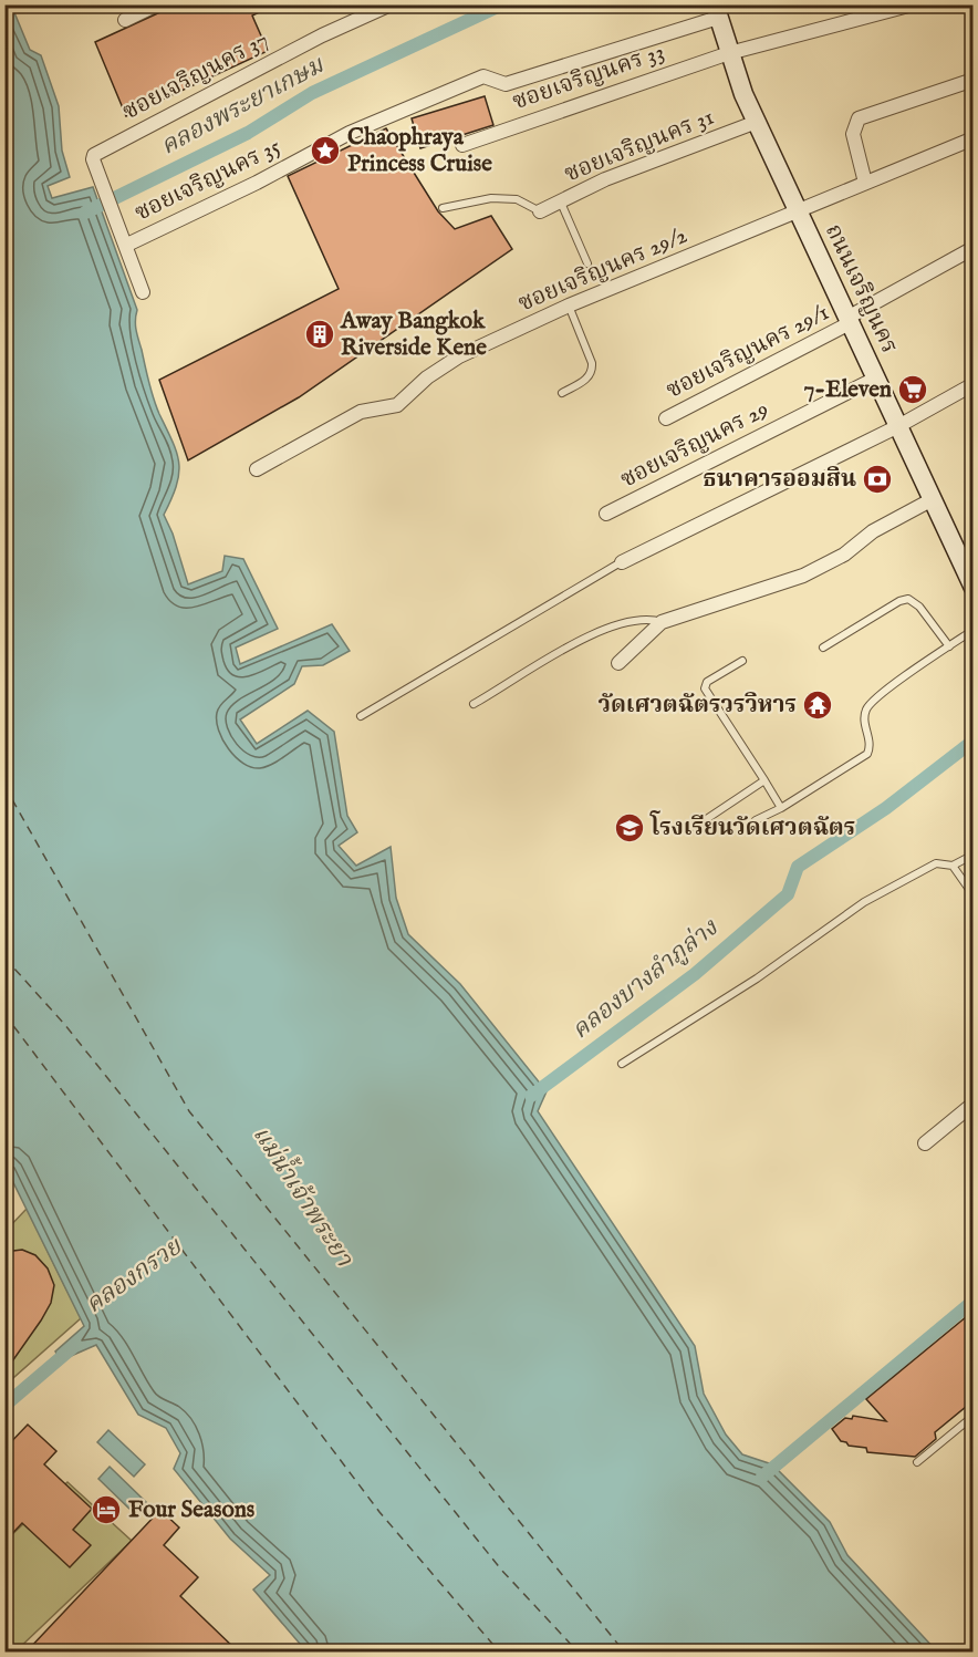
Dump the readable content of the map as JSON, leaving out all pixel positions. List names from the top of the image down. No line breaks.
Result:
{"streets":{"main road":["ถนนเจริญนคร"],"street":["ซอยเจริญนคร 37","ซอยเจริญนคร 33","ซอยเจริญนคร 31","ซอยเจริญนคร 35","ซอยเจริญนคร 29/2","ซอยเจริญนคร 29/1","ซอยเจริญนคร 29"]},"crossings":[["ซอยเจริญนคร 37","ซอยเจริญนคร 35"],["ซอยเจริญนคร 33","ถนนเจริญนคร"],["ซอยเจริญนคร 31","ถนนเจริญนคร"],["ซอยเจริญนคร 35","ถนนเจริญนคร"],["ซอยเจริญนคร 29/2","ถนนเจริญนคร"],["ถนนเจริญนคร","ซอยเจริญนคร 29/1"],["ถนนเจริญนคร","ซอยเจริญนคร 29"]],"water":["คลองพระยาเกษม","คลองบางลำภูล่าง","แม่น้ำเจ้าพระยา","คลองกรวย"],"places":{"place":["Chaophraya Princess Cruise"],"building":["Away Bangkok Riverside Kene"],"supermarket":["7-Eleven"],"bank":["ธนาคารออมสิน"],"temple":["วัดเศวตฉัตรวรวิหาร"],"school or university":["โรงเรียนวัดเศวตฉัตร"],"hotel":["Four Seasons"]}}
